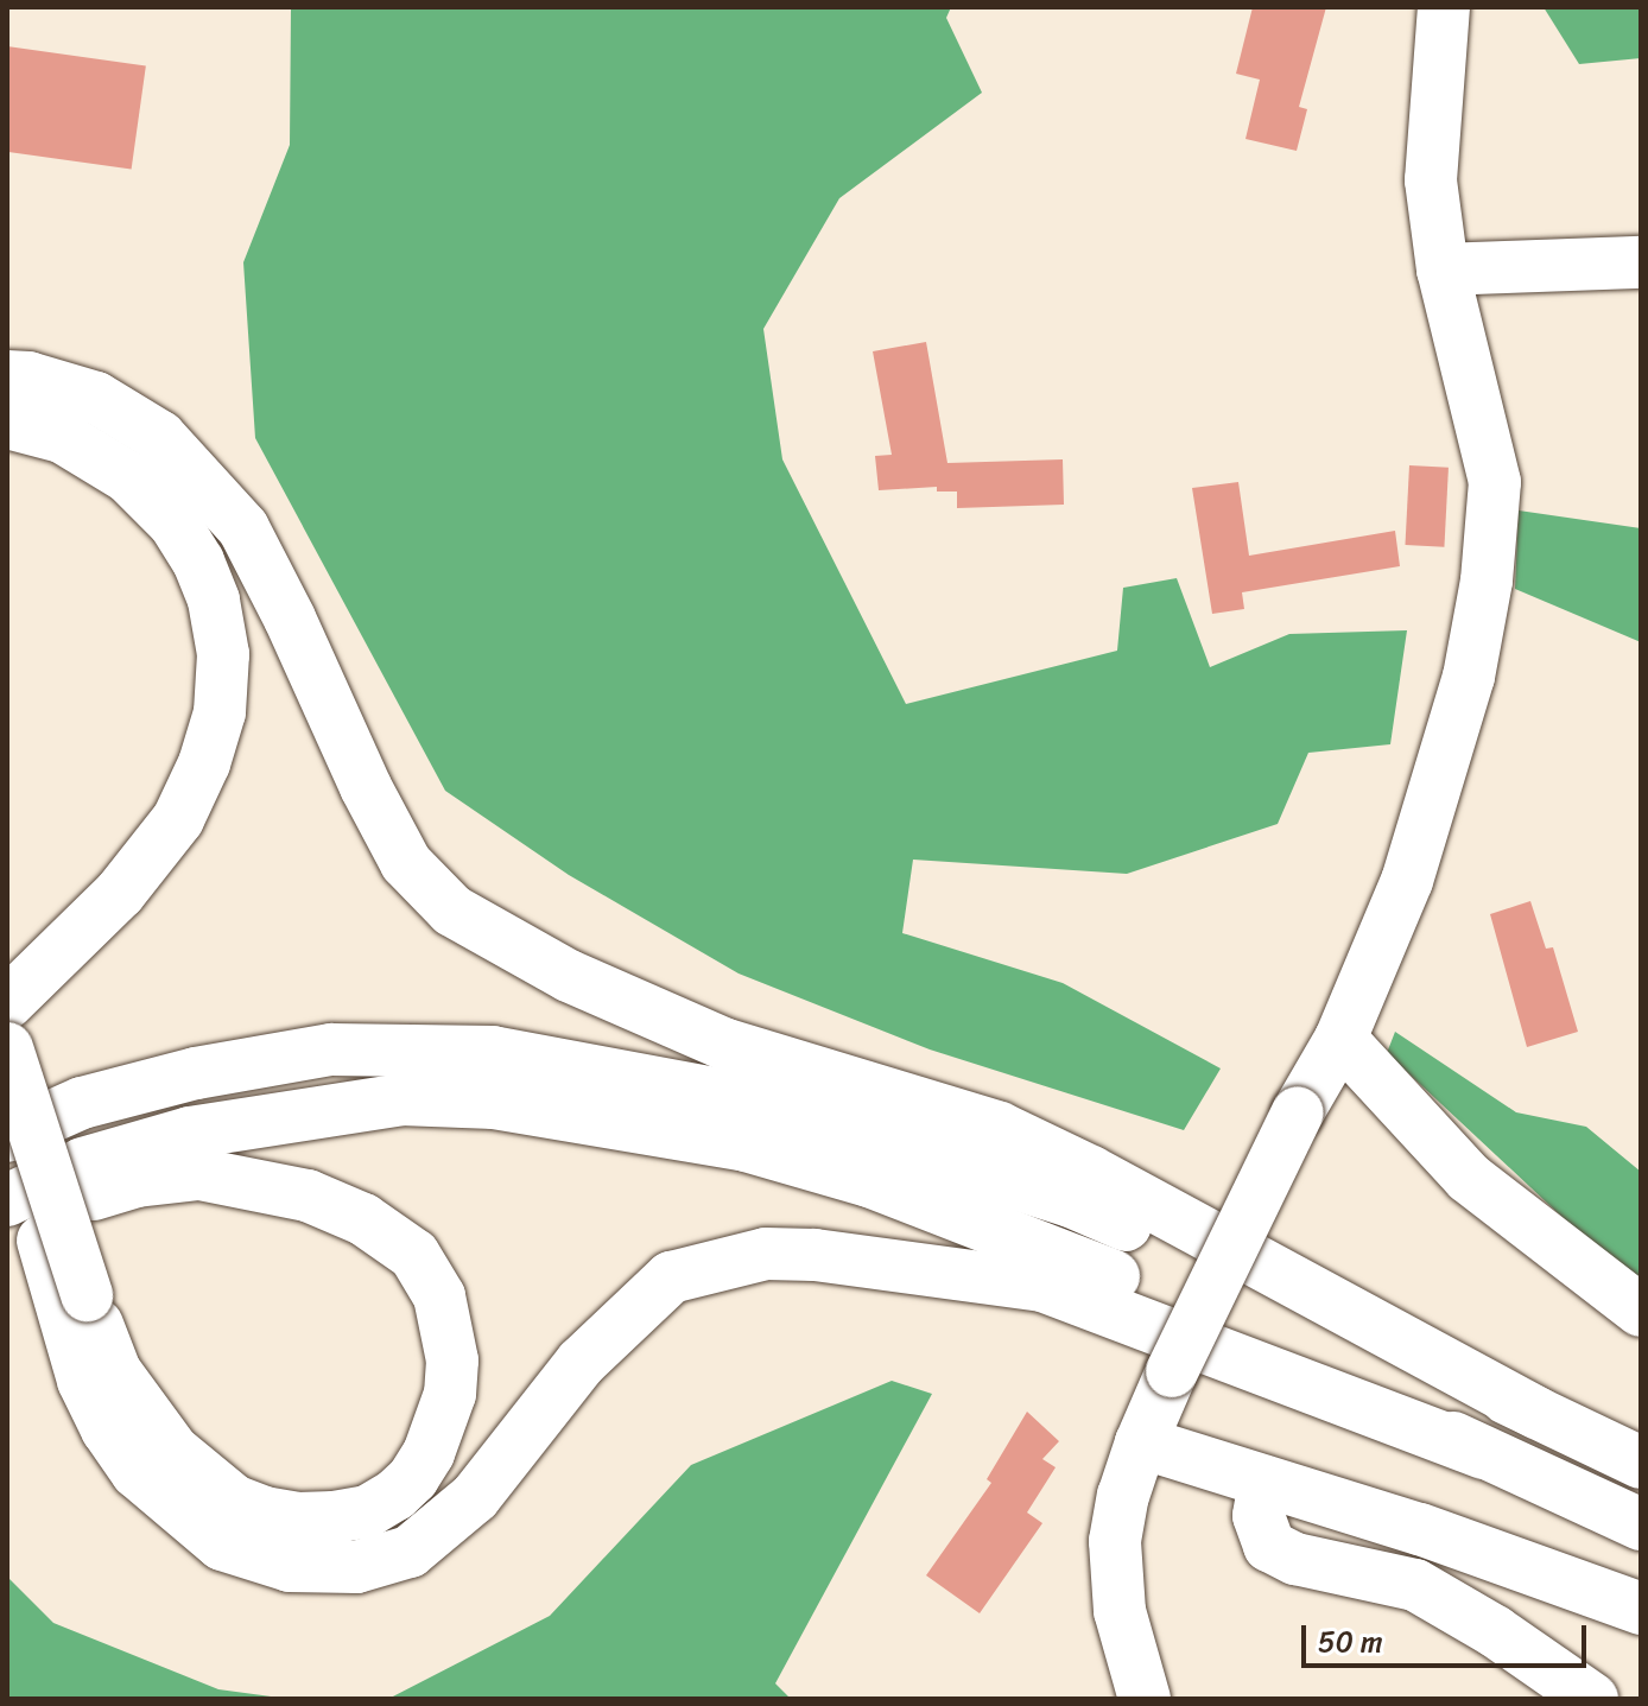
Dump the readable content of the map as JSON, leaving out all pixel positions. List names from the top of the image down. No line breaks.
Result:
{"scale_bar":"50 m"}
